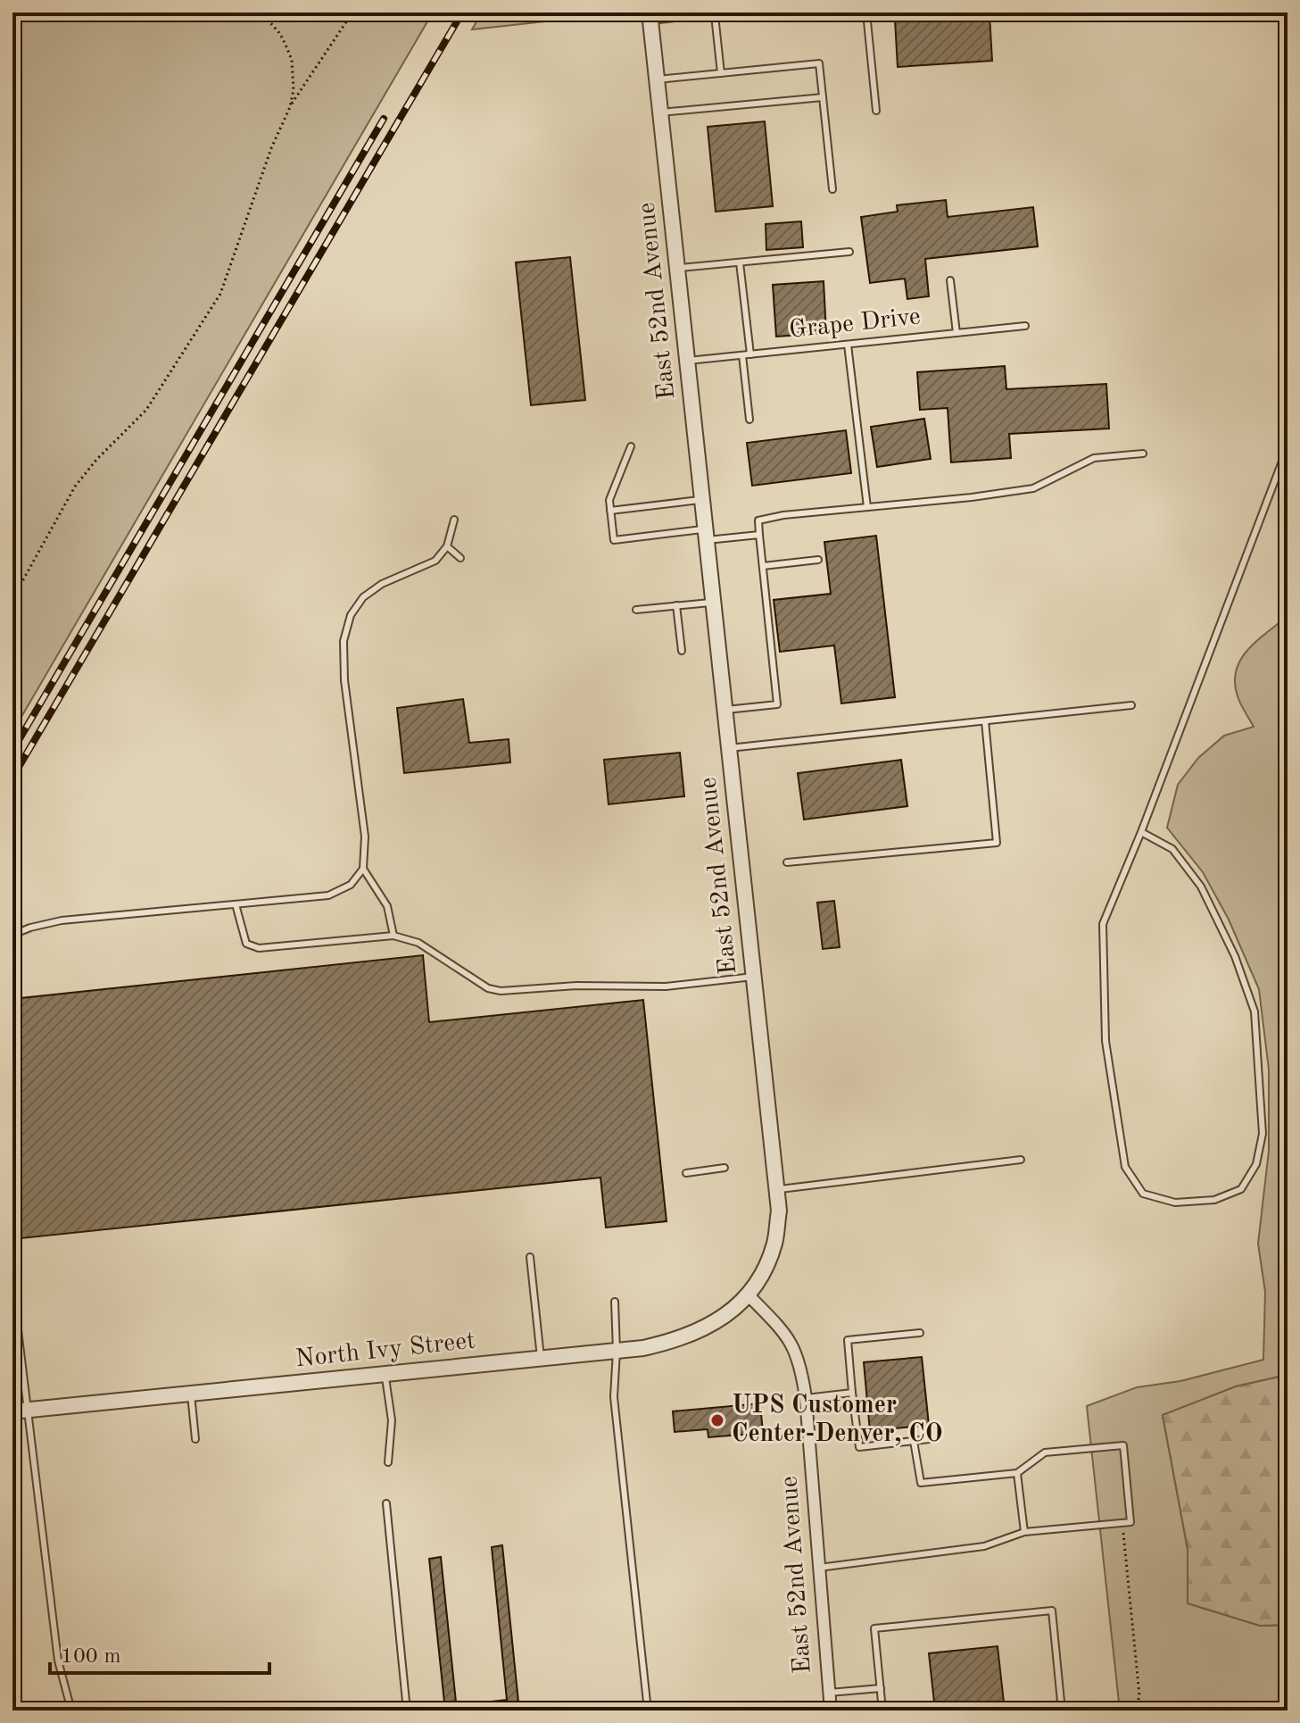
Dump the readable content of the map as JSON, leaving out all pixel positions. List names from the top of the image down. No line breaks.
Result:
{"streets":{"street":["East 52nd Avenue","North Ivy Street"],"lane":["Grape Drive"]},"crossings":[["East 52nd Avenue","Grape Drive"],["East 52nd Avenue","North Ivy Street"]],"places":["UPS Customer Center-Denver, CO"],"scale_bar":"100 m"}
